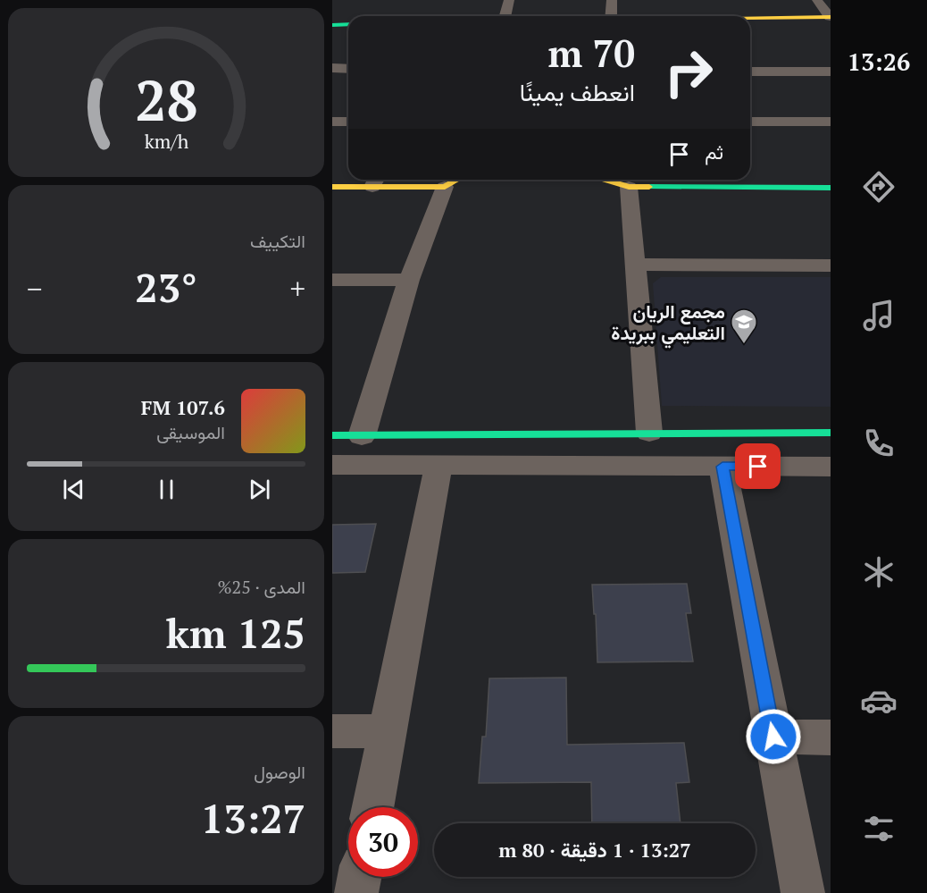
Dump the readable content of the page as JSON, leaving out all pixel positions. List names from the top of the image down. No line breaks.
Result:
{"places":{"school or university":["مجمع الريان التعليمي ببريدة"]},"page":{"tabs":"13:26","turn":["70 m","انعطف يمينًا"],"then":"ثم","tile":["التكييف",["المدى · 25%","125 km"],["الوصول","13:27"]],"heat":["−","23°","+"],"song":["107.6 FM","الموسيقى"],"limit":"30","trip":"13:27 · 1 دقيقة · 80 m","gauge":["28","km/h"]}}
